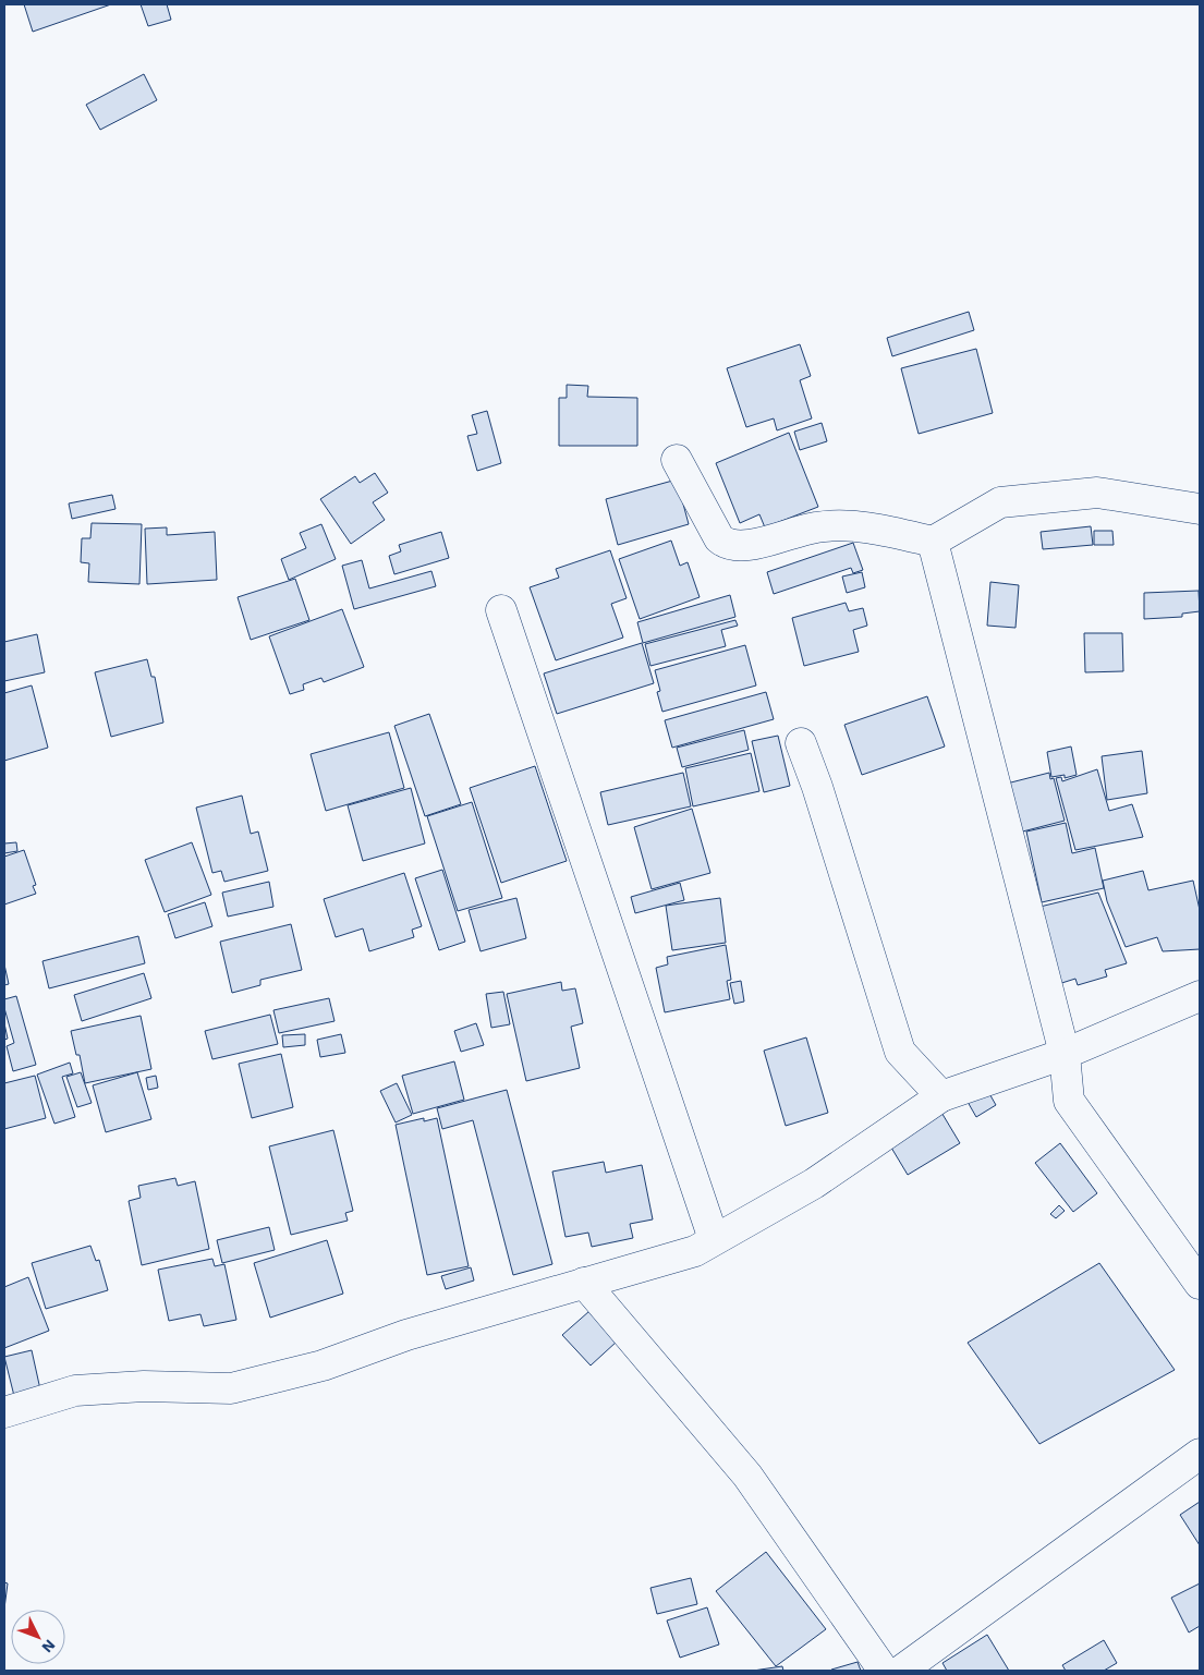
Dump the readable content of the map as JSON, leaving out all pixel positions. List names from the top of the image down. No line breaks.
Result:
{"north":"bottom right"}
